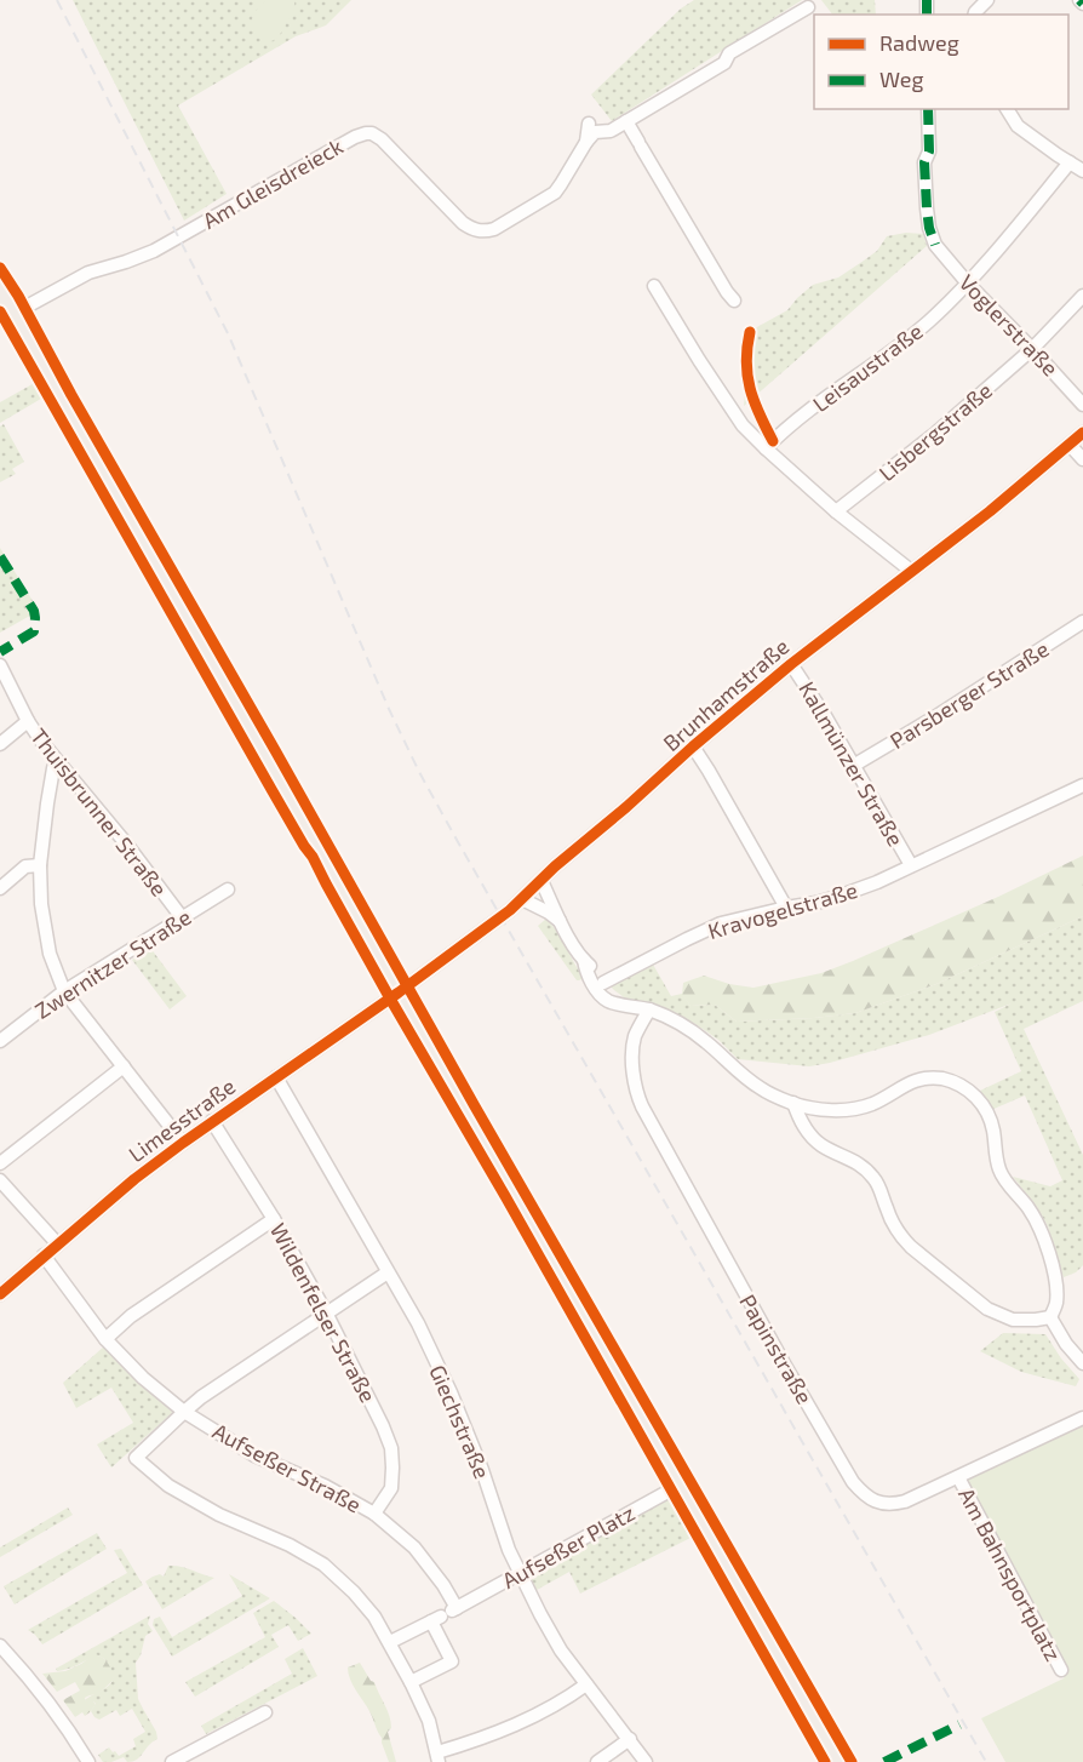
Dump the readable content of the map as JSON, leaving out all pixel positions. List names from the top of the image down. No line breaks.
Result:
{"streets":{"street":["Am Gleisdreieck","Voglerstraße","Leisaustraße","Lisbergstraße","Brunhamstraße","Parsberger Straße","Kallmünzer Straße","Thuisbrunner Straße","Kravogelstraße","Zwernitzer Straße","Limesstraße","Wildenfelser Straße","Papinstraße","Giechstraße","Aufseßer Straße","Aufseßer Platz","Am Bahnsportplatz"]},"crossings":[["Voglerstraße","Leisaustraße"],["Voglerstraße","Lisbergstraße"],["Brunhamstraße","Kallmünzer Straße"],["Brunhamstraße","Limesstraße"],["Parsberger Straße","Kallmünzer Straße"],["Kallmünzer Straße","Kravogelstraße"],["Thuisbrunner Straße","Zwernitzer Straße"],["Limesstraße","Wildenfelser Straße"],["Limesstraße","Giechstraße"],["Limesstraße","Aufseßer Straße"],["Wildenfelser Straße","Aufseßer Straße"],["Papinstraße","Am Bahnsportplatz"],["Giechstraße","Aufseßer Platz"],["Aufseßer Straße","Aufseßer Platz"]],"legend":["Radweg","Weg"]}
